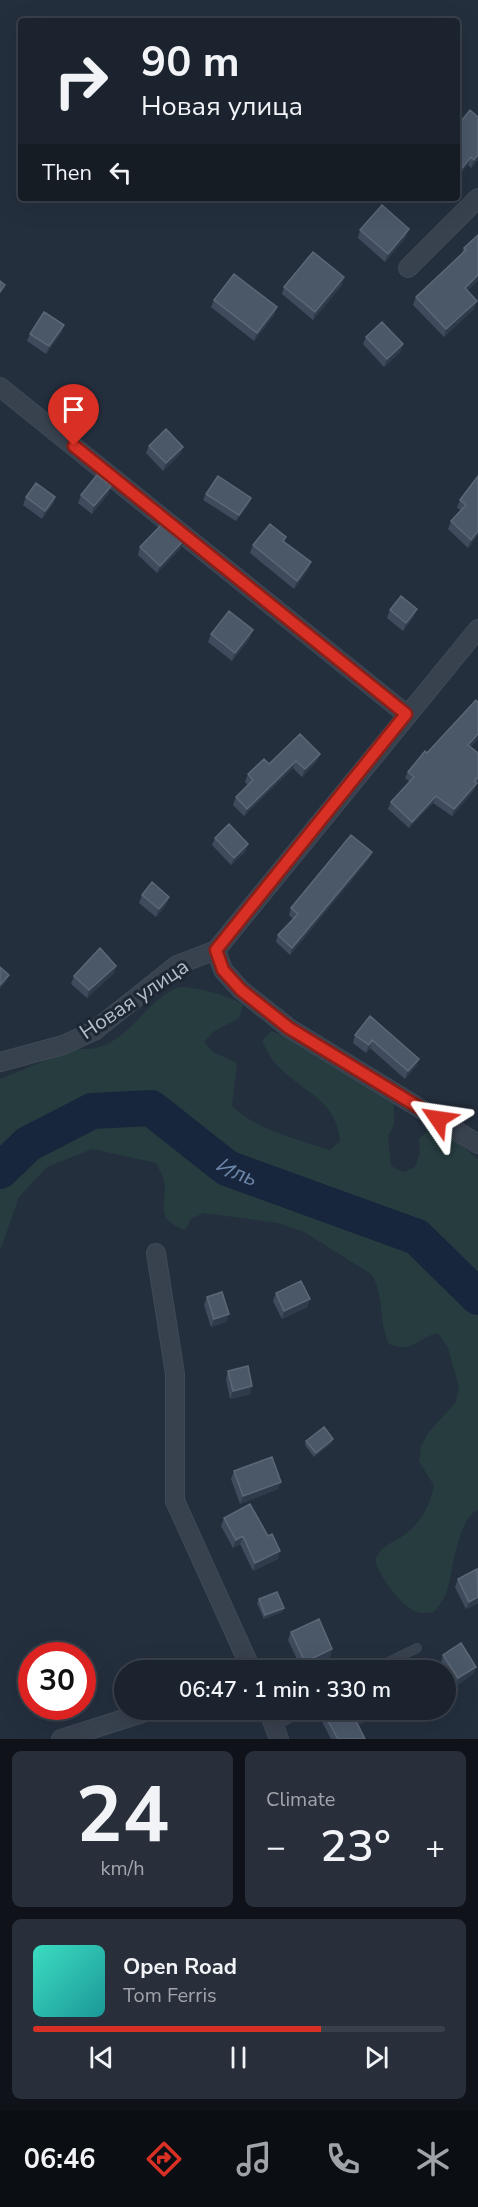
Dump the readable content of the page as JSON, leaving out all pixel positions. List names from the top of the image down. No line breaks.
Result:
{"streets":{"street":["Новая улица"]},"water":["Иль"],"page":{"turn":["90 m","Новая улица"],"then":"Then","limit":"30","trip":"06:47 · 1 min · 330 m","tile":[["24","km/h"],"Climate"],"heat":["−","23°","+"],"song":["Open Road","Tom Ferris"],"tabs":"06:46"}}
